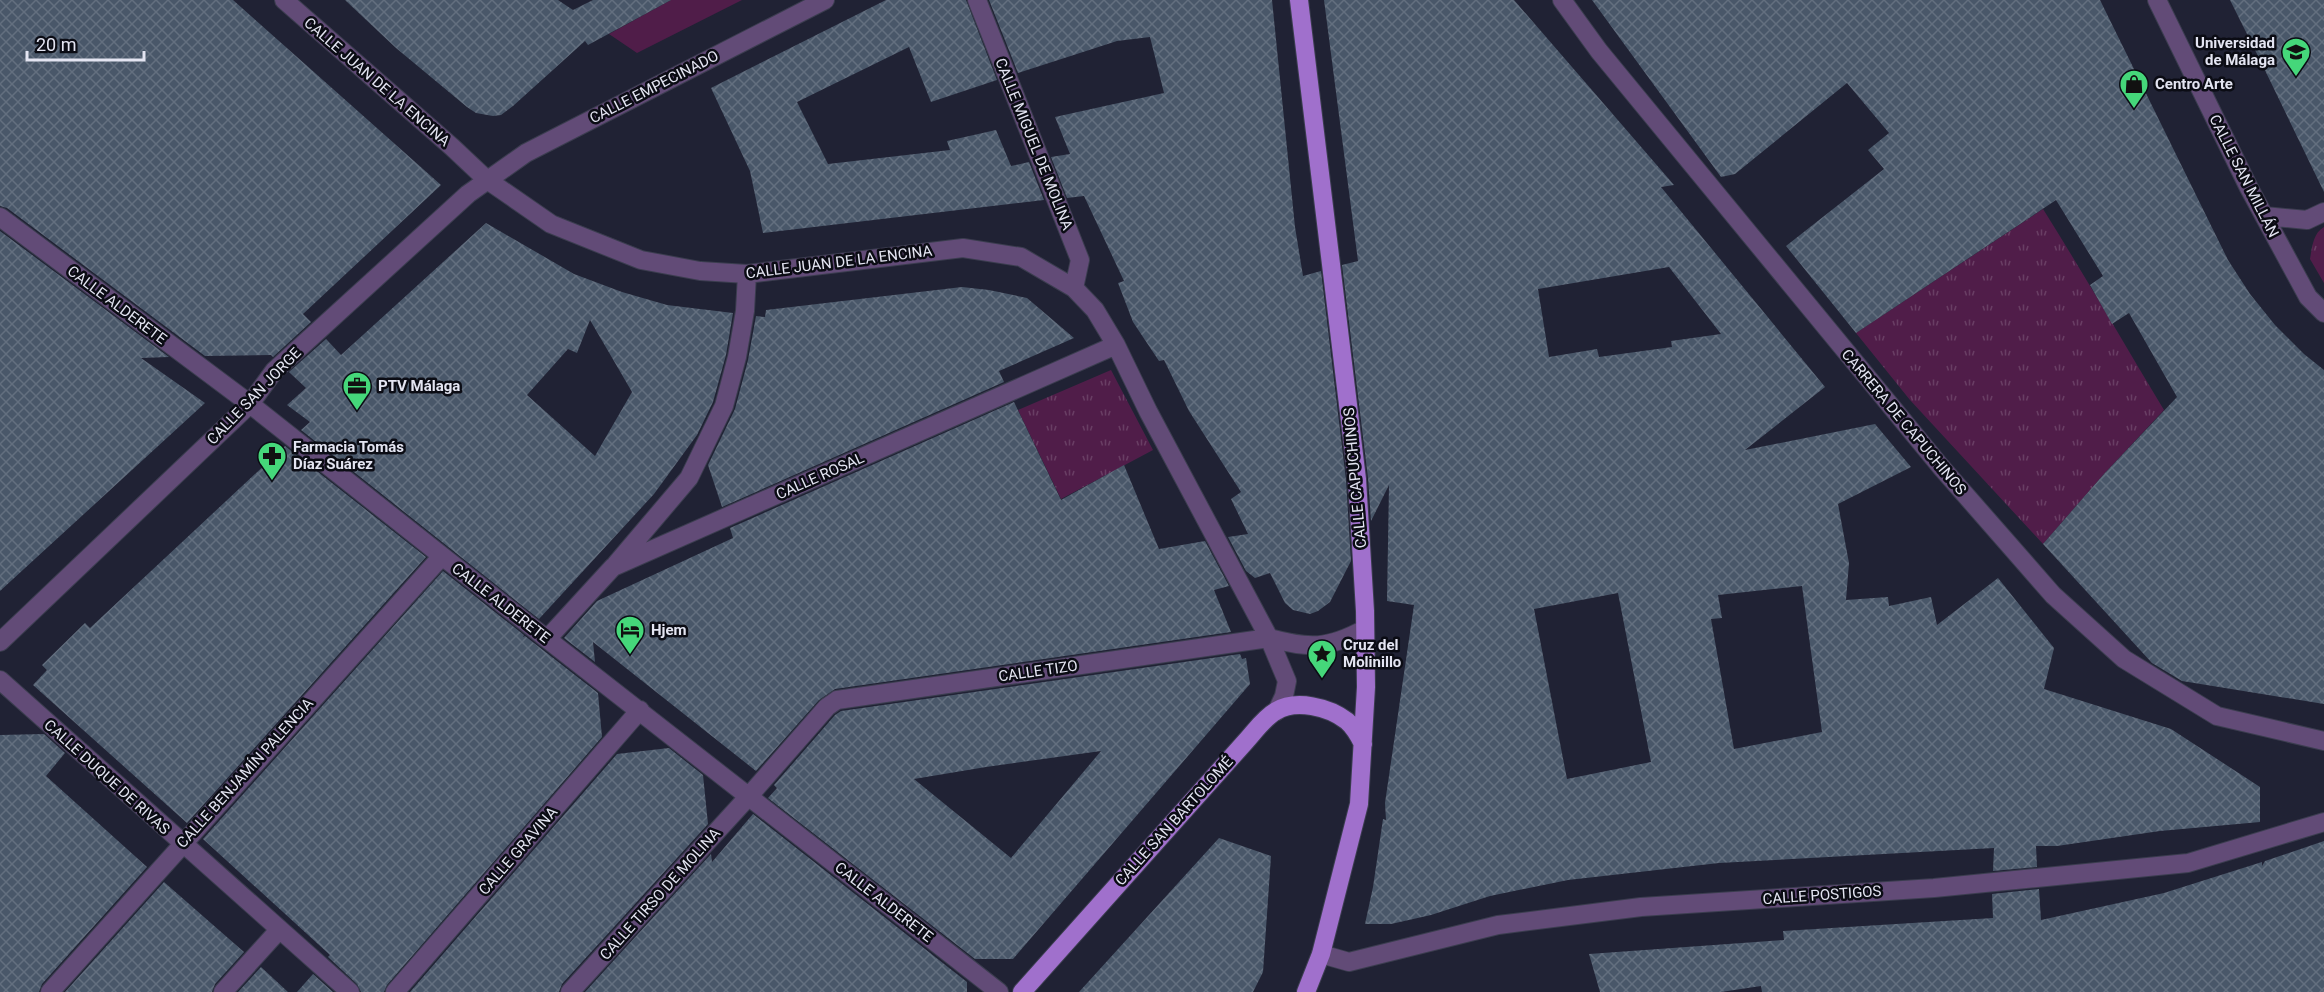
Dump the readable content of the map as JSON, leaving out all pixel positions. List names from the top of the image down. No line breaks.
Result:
{"streets":{"main road":["CALLE CAPUCHINOS","CALLE SAN BARTOLOMÉ"],"street":["CALLE JUAN DE LA ENCINA","CALLE EMPECINADO","CALLE MIGUEL DE MOLINA","CALLE SAN MILLÁN","CALLE ALDERETE","CALLE SAN JORGE","CARRERA DE CAPUCHINOS","CALLE ROSAL","CALLE TIZO","CALLE BENJAMÍN PALENCIA","CALLE DUQUE DE RIVAS","CALLE GRAVINA","CALLE TIRSO DE MOLINA","CALLE POSTIGOS"]},"crossings":[["CALLE JUAN DE LA ENCINA","CALLE EMPECINADO"],["CALLE JUAN DE LA ENCINA","CALLE MIGUEL DE MOLINA"],["CALLE JUAN DE LA ENCINA","CALLE SAN JORGE"],["CALLE JUAN DE LA ENCINA","CALLE ROSAL"],["CALLE JUAN DE LA ENCINA","CALLE TIZO"],["CALLE JUAN DE LA ENCINA","CALLE SAN BARTOLOMÉ"],["CALLE EMPECINADO","CALLE SAN JORGE"],["CALLE ALDERETE","CALLE SAN JORGE"],["CALLE ALDERETE","CALLE ROSAL"],["CALLE ALDERETE","CALLE TIZO"],["CALLE ALDERETE","CALLE BENJAMÍN PALENCIA"],["CALLE ALDERETE","CALLE GRAVINA"],["CALLE ALDERETE","CALLE TIRSO DE MOLINA"],["CALLE CAPUCHINOS","CALLE TIZO"],["CALLE CAPUCHINOS","CALLE POSTIGOS"],["CALLE TIZO","CALLE SAN BARTOLOMÉ"],["CALLE TIZO","CALLE TIRSO DE MOLINA"],["CALLE BENJAMÍN PALENCIA","CALLE DUQUE DE RIVAS"]],"places":{"school or university":["Universidad de Málaga"],"shop":["Centro Arte"],"office":["PTV Málaga"],"pharmacy":["Farmacia Tomás Díaz Suárez"],"hotel":["Hjem"],"place":["Cruz del Molinillo"]},"scale_bar":"20 m"}
